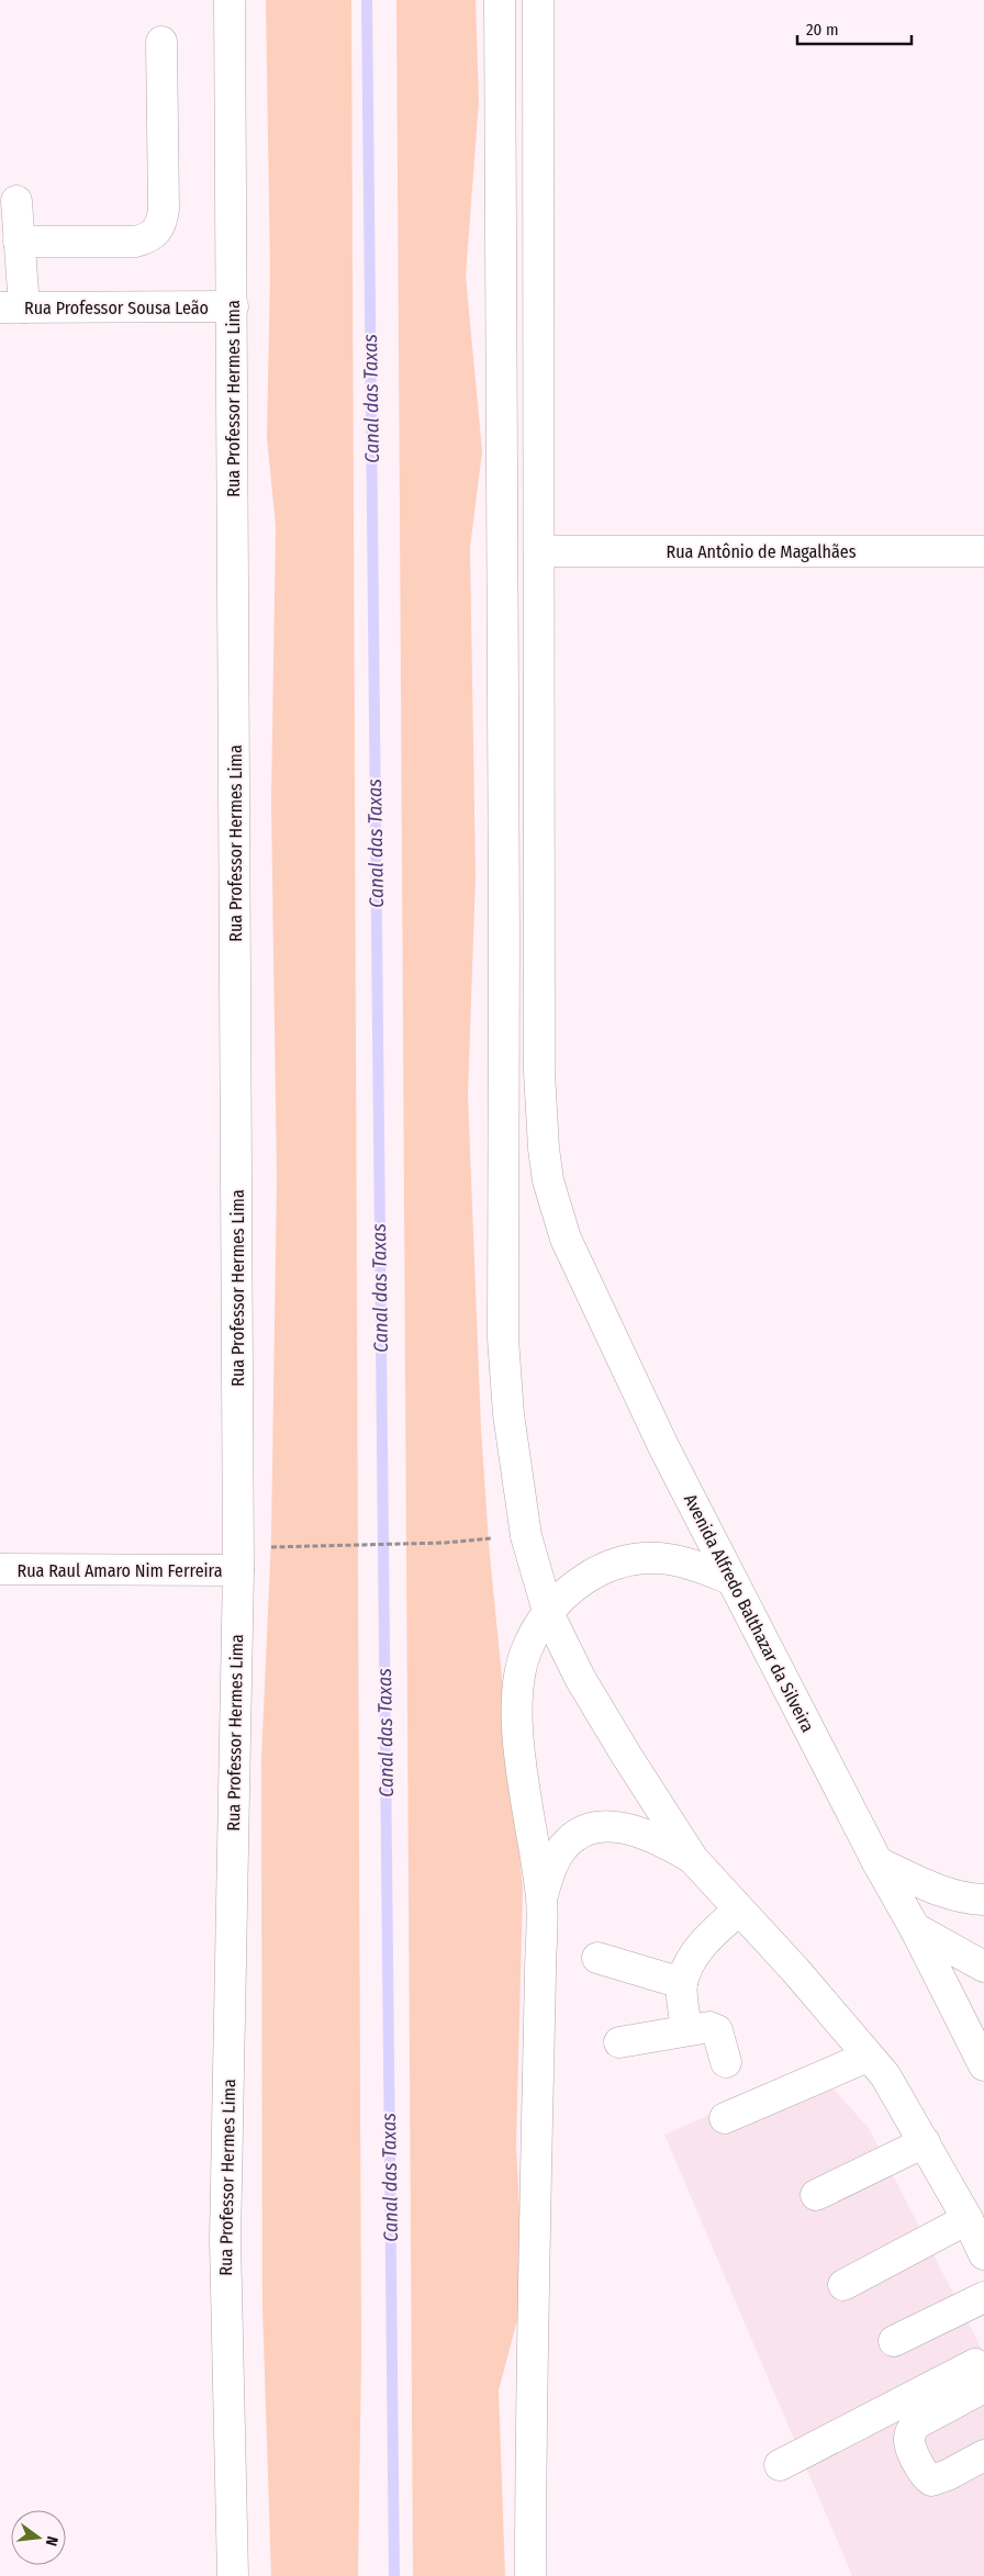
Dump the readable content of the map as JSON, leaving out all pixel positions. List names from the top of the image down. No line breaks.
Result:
{"streets":{"street":["Rua Professor Sousa Leão","Rua Professor Hermes Lima","Rua Antônio de Magalhães","Rua Raul Amaro Nim Ferreira","Avenida Alfredo Balthazar da Silveira"]},"crossings":[["Rua Professor Sousa Leão","Rua Professor Hermes Lima"],["Rua Professor Hermes Lima","Rua Raul Amaro Nim Ferreira"],["Rua Antônio de Magalhães","Avenida Alfredo Balthazar da Silveira"]],"water":["Canal das Taxas"],"scale_bar":"20 m","north":"right"}
